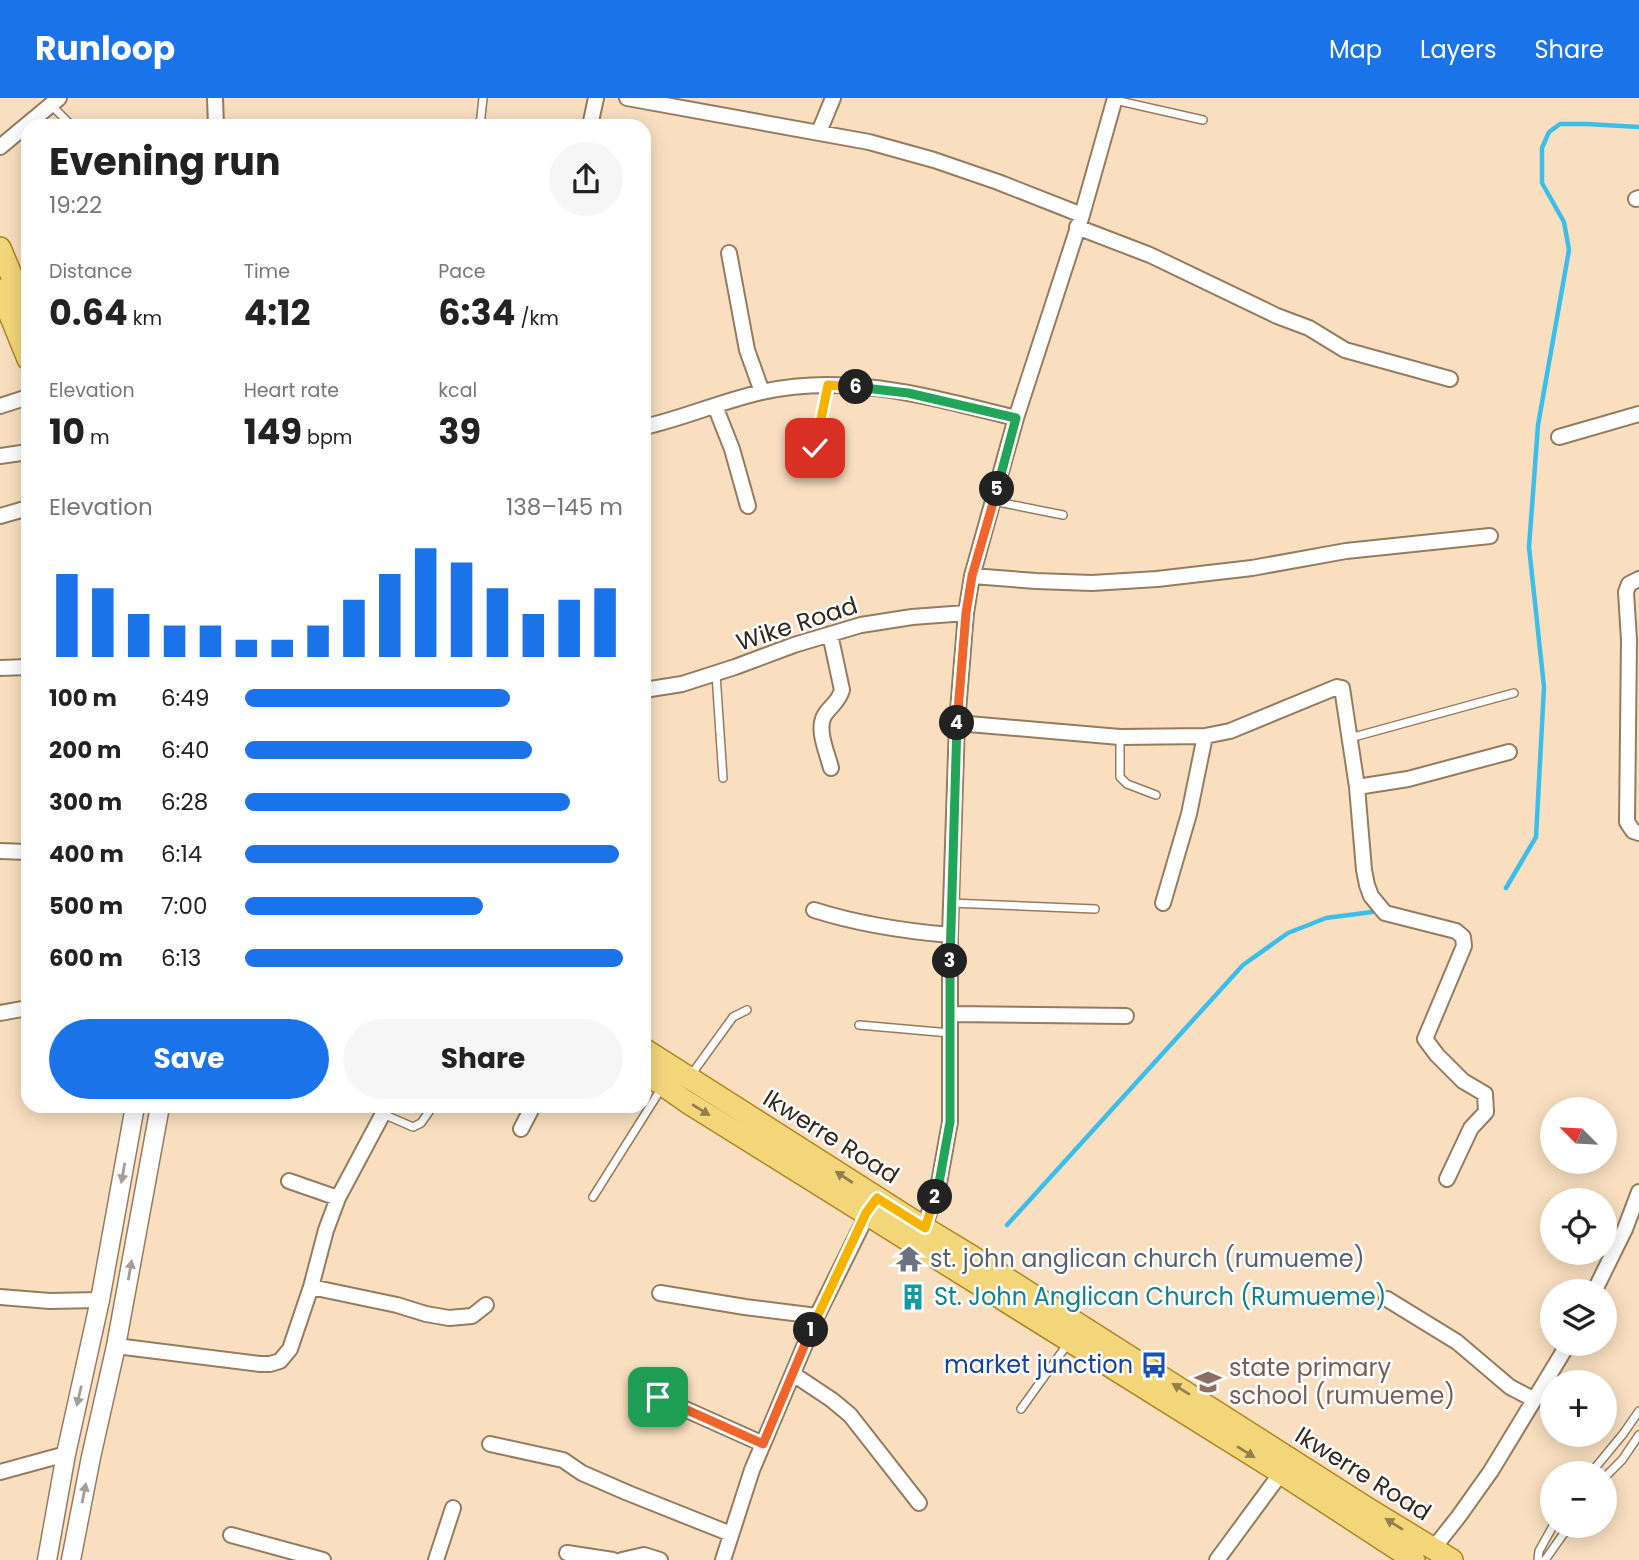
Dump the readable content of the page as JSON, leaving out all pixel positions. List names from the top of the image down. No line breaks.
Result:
{"streets":{"main road":["Ikwerre Road"],"street":["Wike Road"]},"places":{"temple":["st. john anglican church (rumueme)"],"building":["St. John Anglican Church (Rumueme)"],"bus stop":["market junction"],"school or university":["state primary school (rumueme)"]},"north":"top left","page":{"header":"Runloop","nav":["Map","Layers","Share"],"heading":["Evening run","19:22"],"stats":[["Distance","0.64 km"],["Time","4:12"],["Pace","6:34 /km"],["Elevation","10 m"],["Heart rate","149 bpm"],["kcal","39"]],"pins":["6","5","4","3","2","1"],"chart":["Elevation","138–145 m"],"list":[{"name":"100 m","note":"6:49"},{"name":"200 m","note":"6:40"},{"name":"300 m","note":"6:28"},{"name":"400 m","note":"6:14"},{"name":"500 m","note":"7:00"},{"name":"600 m","note":"6:13"}],"buttons":["Save","Share"],"map_buttons":["+","−"]}}
